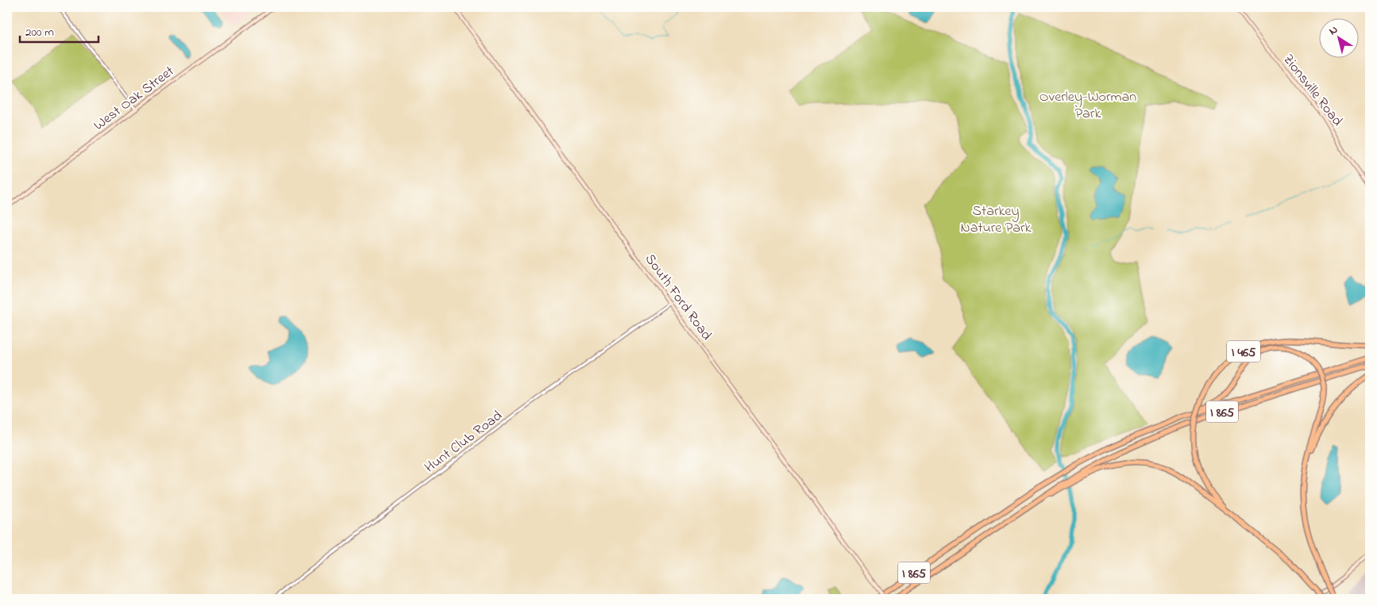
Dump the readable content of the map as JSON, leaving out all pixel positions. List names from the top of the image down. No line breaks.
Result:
{"streets":{"highway":["I 465","I 865"],"main road":["Zionsville Road","West Oak Street","South Ford Road"],"street":["Hunt Club Road"]},"crossings":[["South Ford Road","Hunt Club Road"]],"parks":["Overley-Worman Park","Starkey Nature Park"],"scale_bar":"200 m","north":"top left"}
